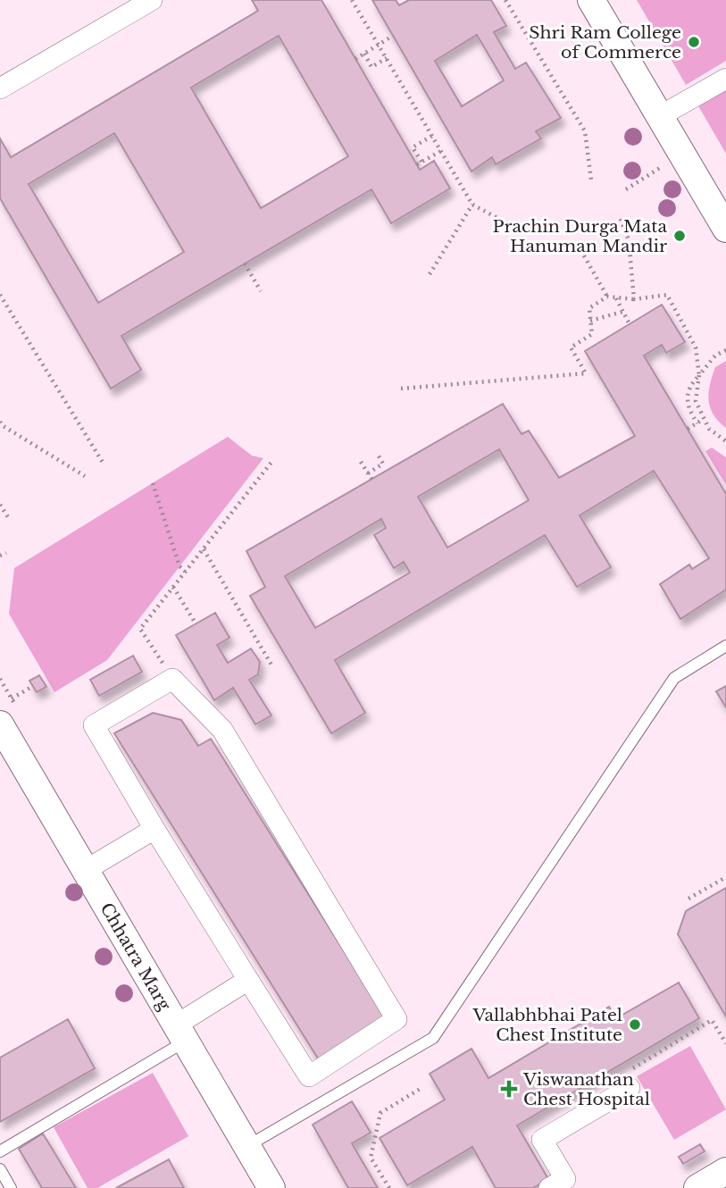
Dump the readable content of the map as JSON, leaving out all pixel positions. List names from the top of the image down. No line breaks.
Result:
{"streets":{"street":["Chhatra Marg"]},"places":{"other":["Shri Ram College of Commerce","Prachin Durga Mata Hanuman Mandir","Vallabhbhai Patel Chest Institute"],"health":["Viswanathan Chest Hospital"]}}
